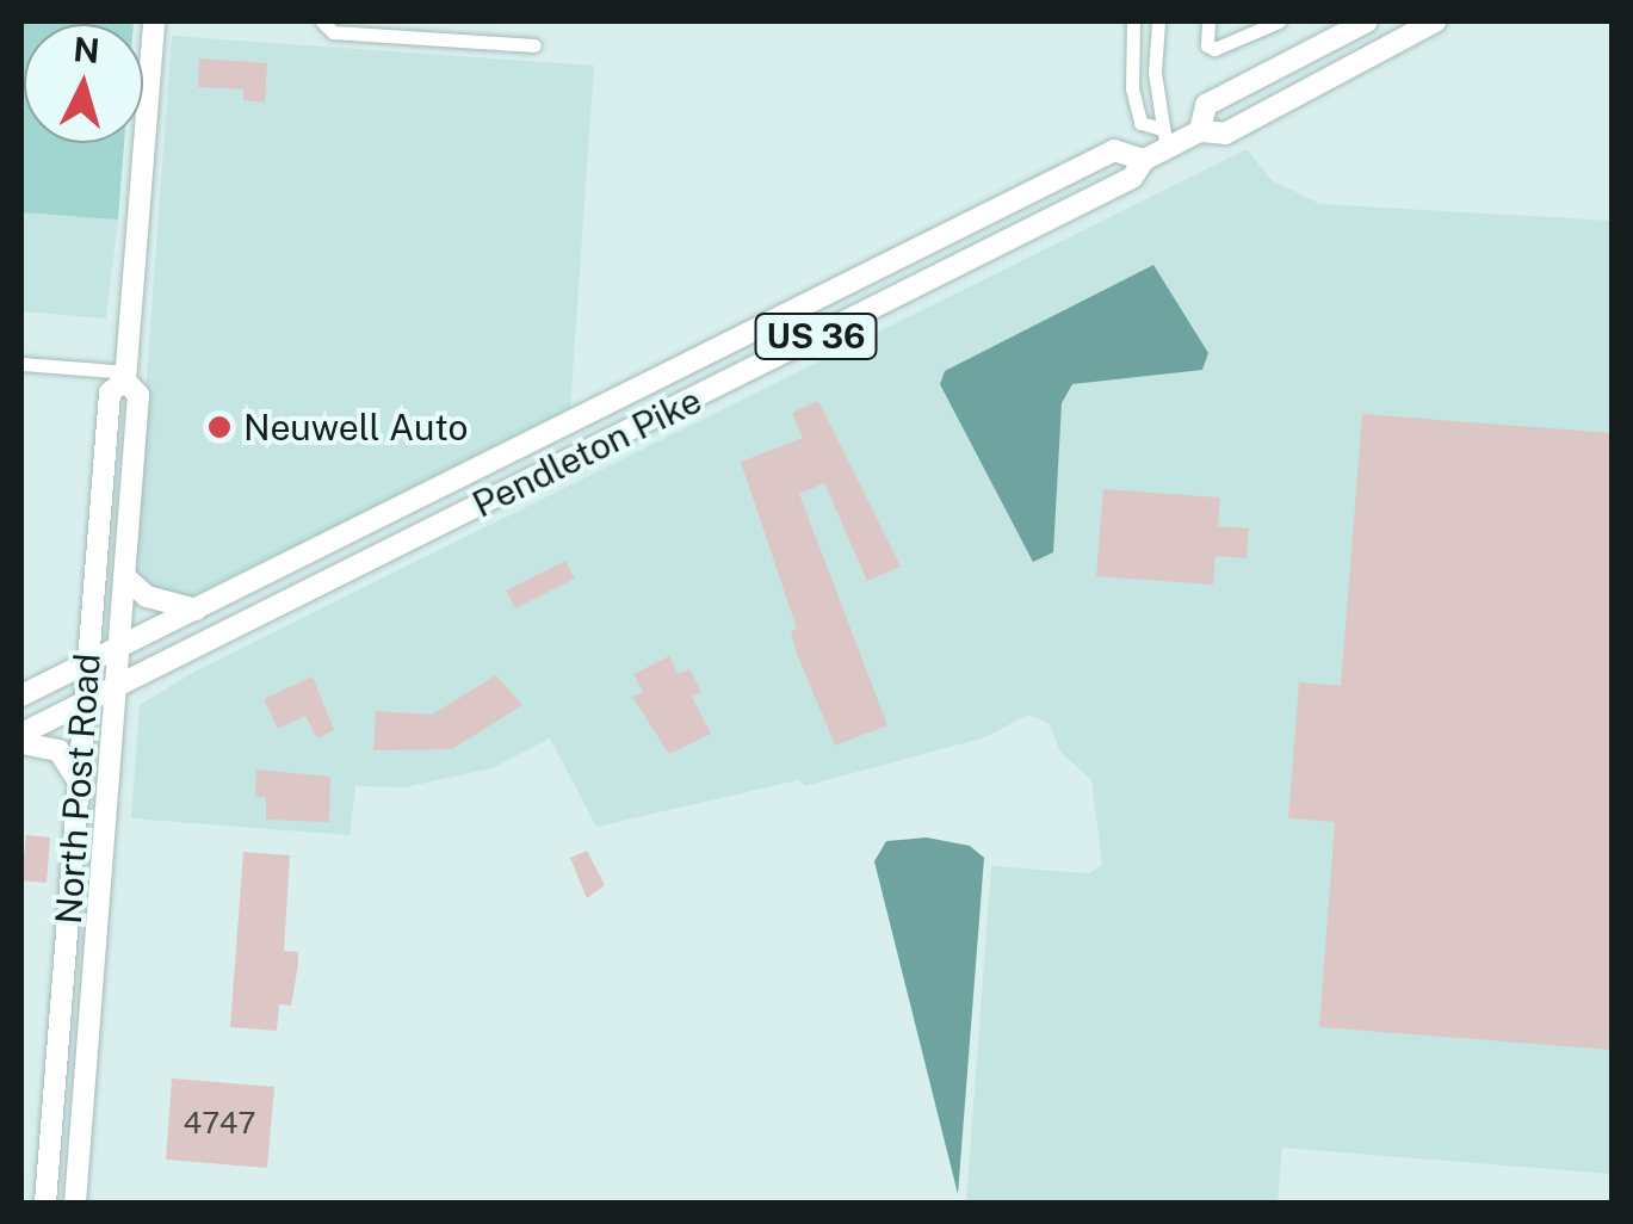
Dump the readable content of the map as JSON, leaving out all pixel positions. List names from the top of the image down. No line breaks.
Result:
{"streets":{"main road":["US 36","Pendleton Pike","North Post Road"]},"crossings":[["Pendleton Pike","North Post Road"]],"places":["Neuwell Auto"],"house_numbers":["4747"],"north":"top"}
